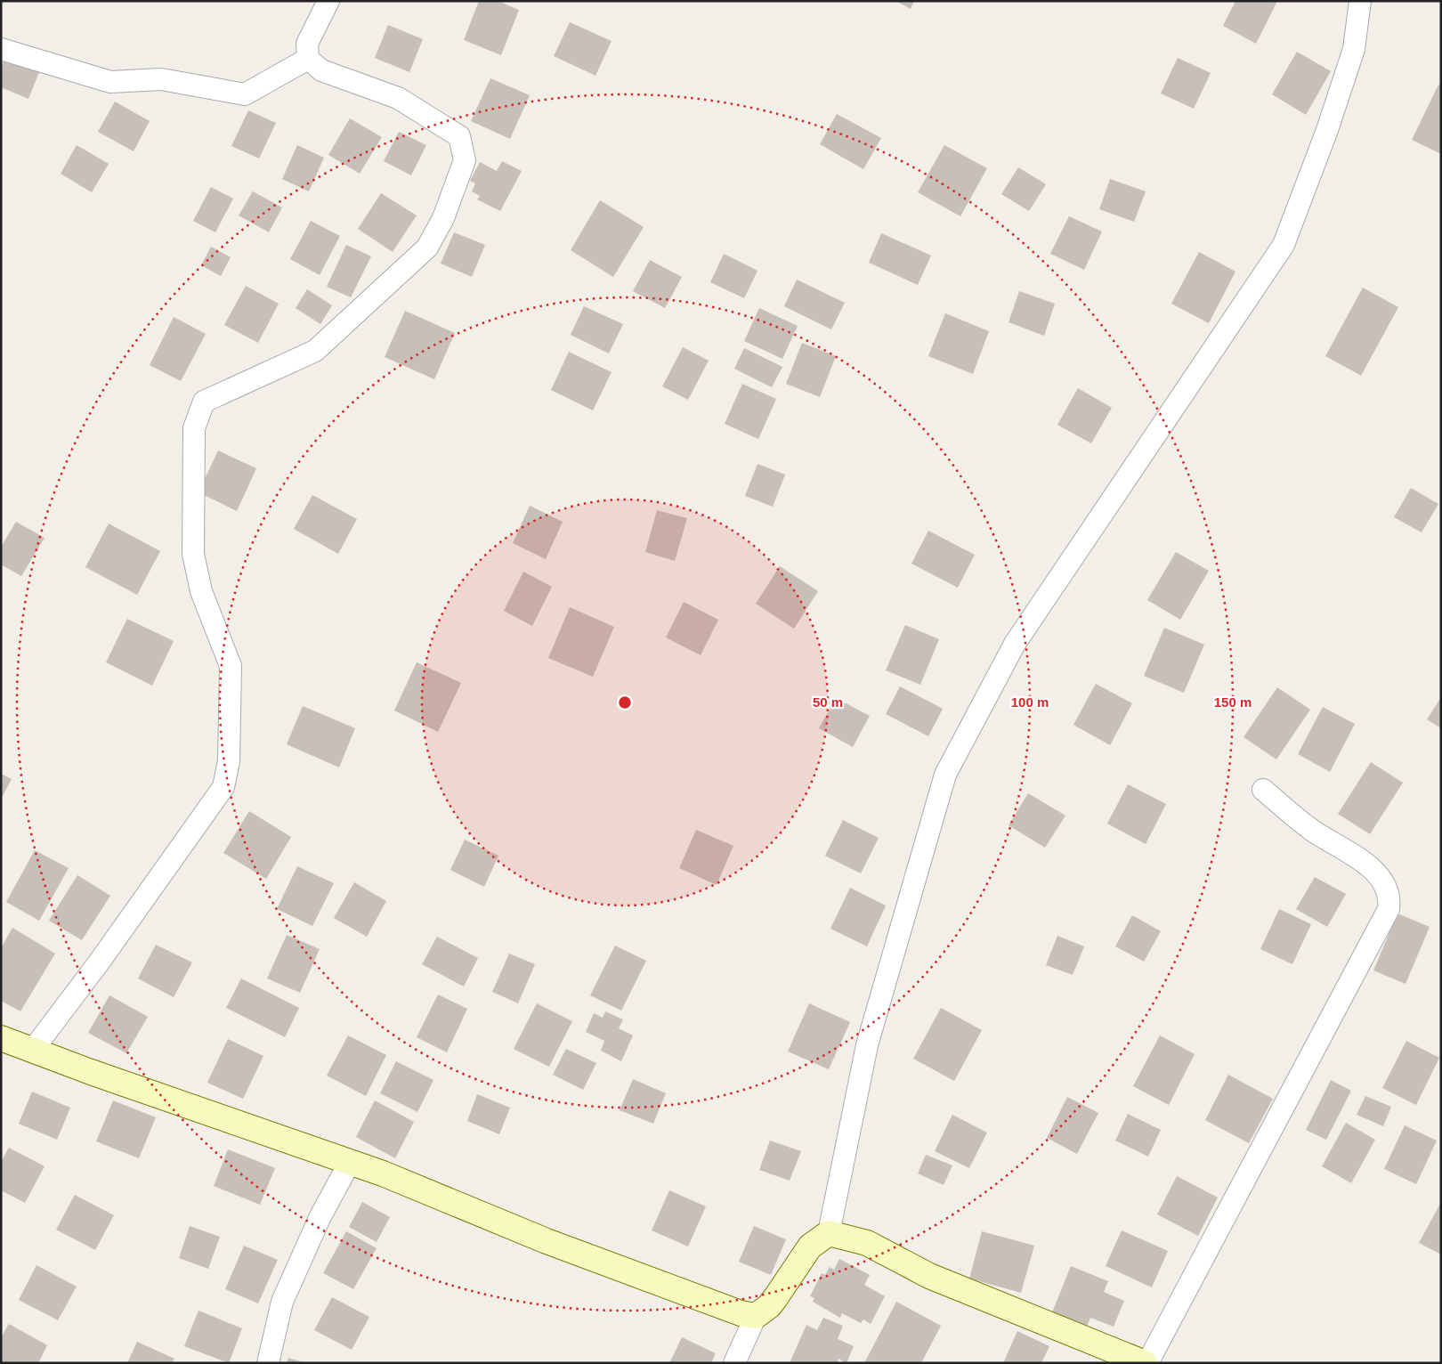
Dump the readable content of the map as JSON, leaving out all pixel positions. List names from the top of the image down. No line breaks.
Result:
{"rings":["50 m","100 m","150 m"]}
